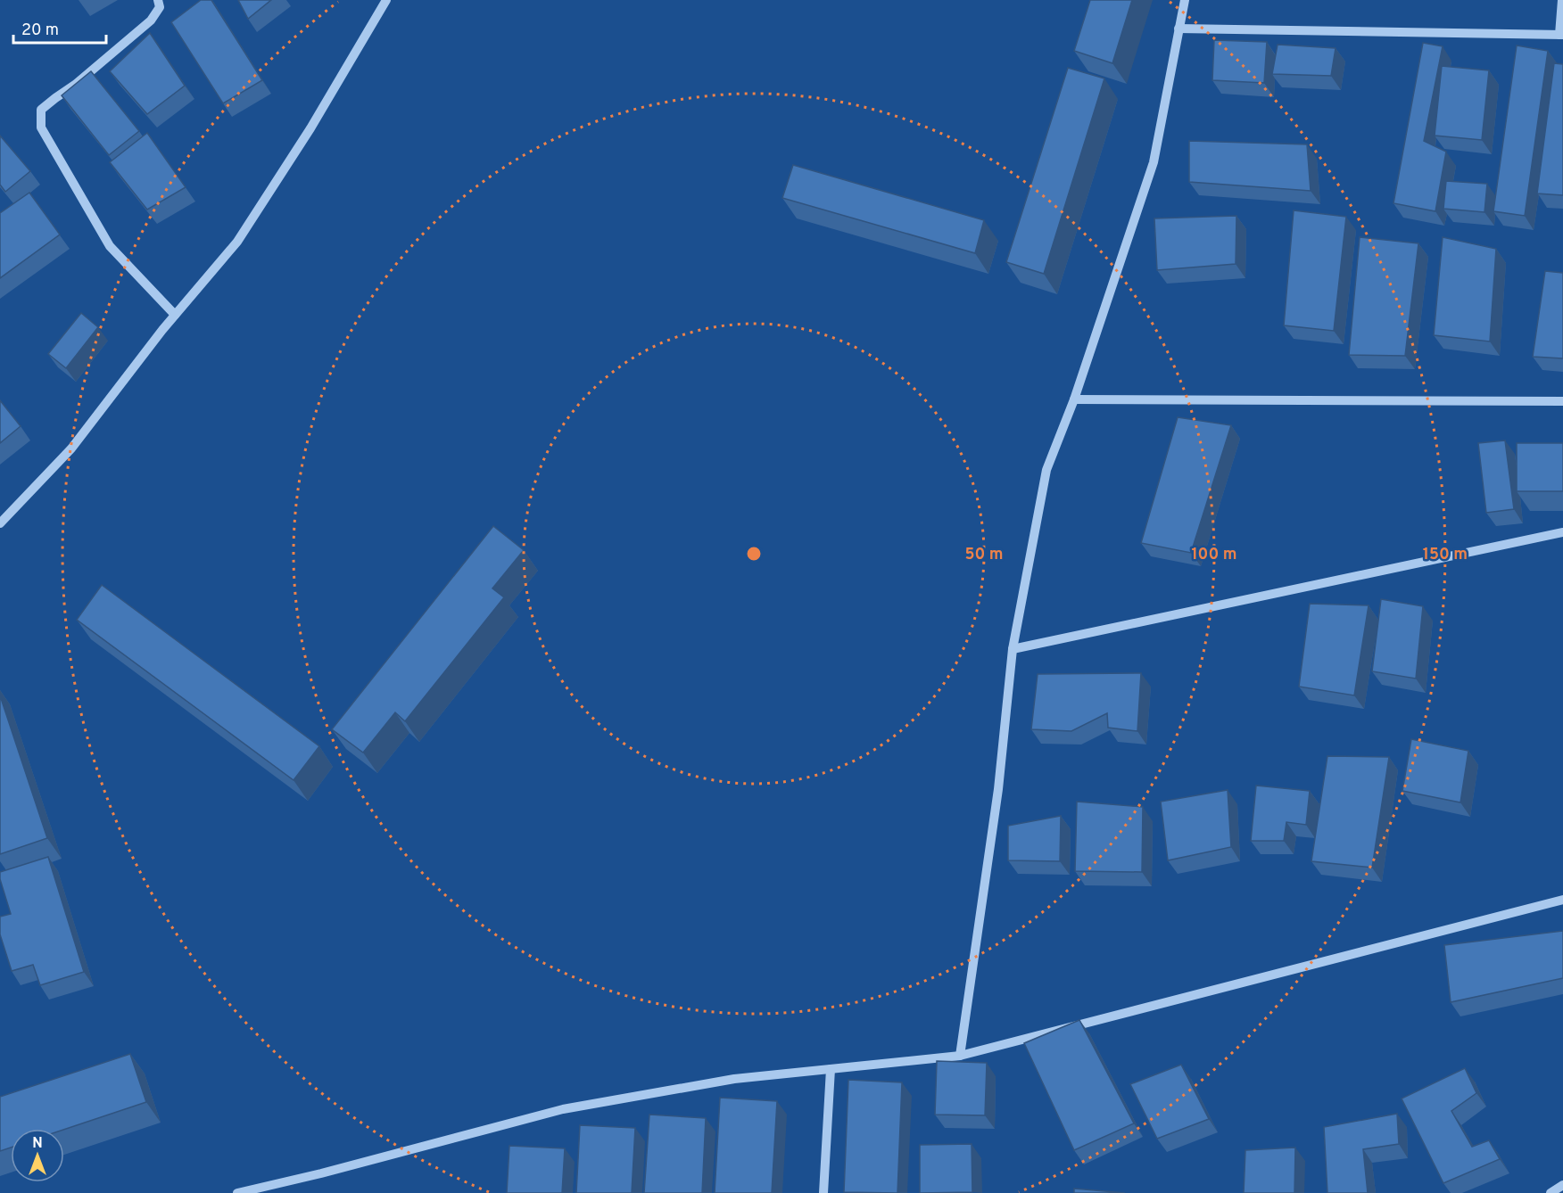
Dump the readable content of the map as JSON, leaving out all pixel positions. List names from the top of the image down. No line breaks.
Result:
{"scale_bar":"20 m","north":"top","rings":["50 m","100 m","150 m"]}
